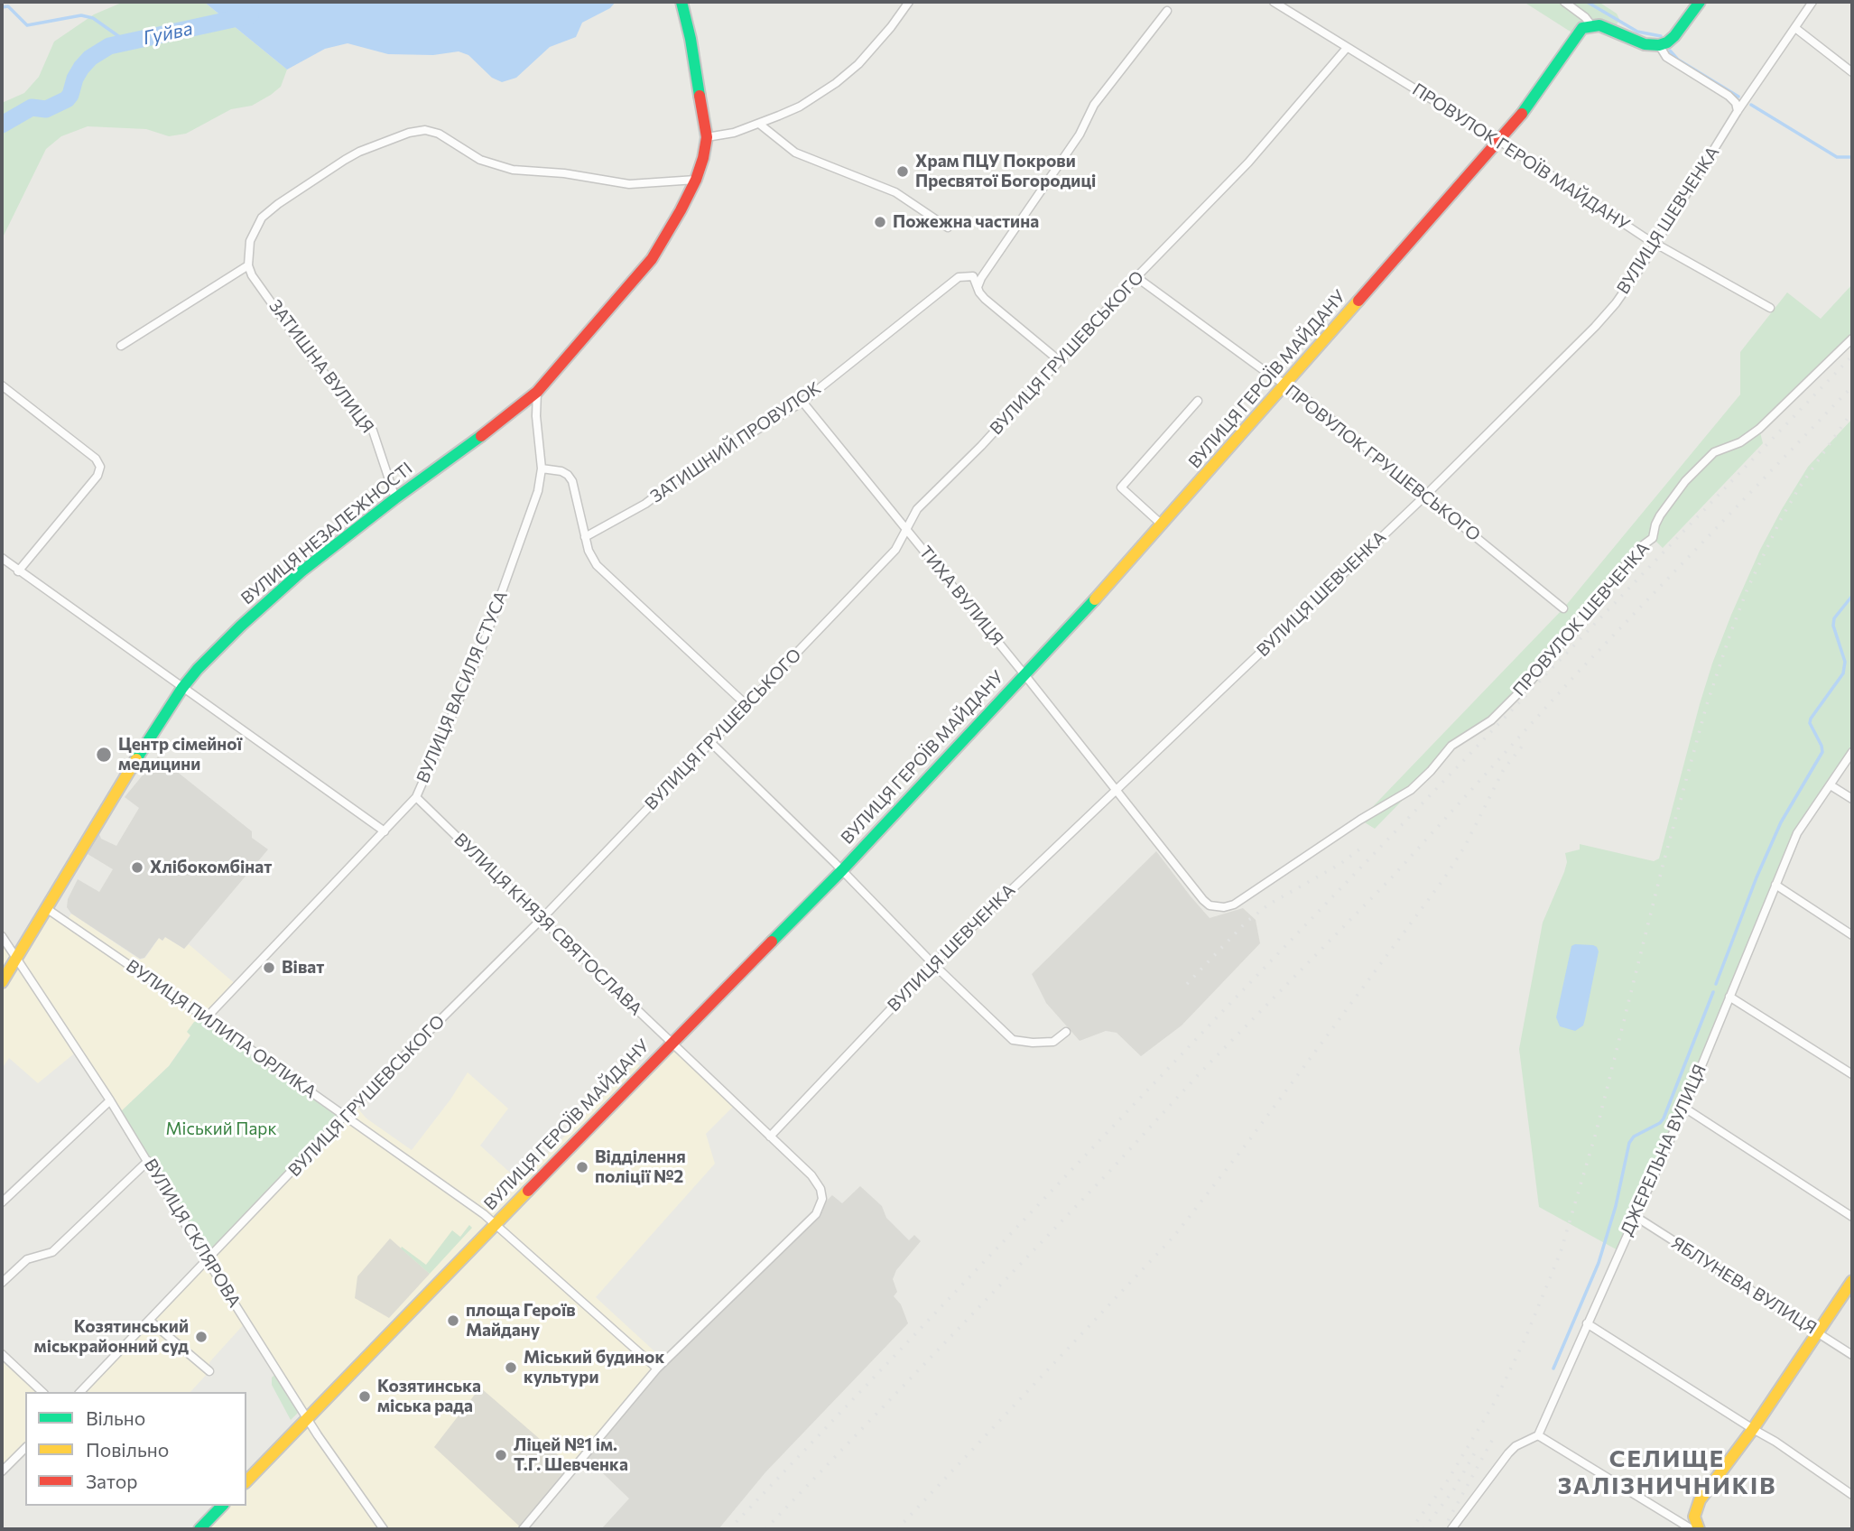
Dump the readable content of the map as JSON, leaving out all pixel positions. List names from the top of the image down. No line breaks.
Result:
{"streets":{"street":["ПРОВУЛОК ГЕРОЇВ МАЙДАНУ","ВУЛИЦЯ ШЕВЧЕНКА","ВУЛИЦЯ ГРУШЕВСЬКОГО","ЗАТИШНА ВУЛИЦЯ","ВУЛИЦЯ ГЕРОЇВ МАЙДАНУ","ЗАТИШНИЙ ПРОВУЛОК","ПРОВУЛОК ГРУШЕВСЬКОГО","ВУЛИЦЯ НЕЗАЛЕЖНОСТІ","ТИХА ВУЛИЦЯ","ПРОВУЛОК ШЕВЧЕНКА","ВУЛИЦЯ ВАСИЛЯ СТУСА","ВУЛИЦЯ КНЯЗЯ СВЯТОСЛАВА","ВУЛИЦЯ ПИЛИПА ОРЛИКА","ДЖЕРЕЛЬНА ВУЛИЦЯ","ВУЛИЦЯ СКЛЯРОВА","ЯБЛУНЕВА ВУЛИЦЯ"]},"crossings":[["ПРОВУЛОК ГЕРОЇВ МАЙДАНУ","ВУЛИЦЯ ШЕВЧЕНКА"],["ПРОВУЛОК ГЕРОЇВ МАЙДАНУ","ВУЛИЦЯ ГРУШЕВСЬКОГО"],["ПРОВУЛОК ГЕРОЇВ МАЙДАНУ","ВУЛИЦЯ ГЕРОЇВ МАЙДАНУ"],["ВУЛИЦЯ ШЕВЧЕНКА","ПРОВУЛОК ГРУШЕВСЬКОГО"],["ВУЛИЦЯ ШЕВЧЕНКА","ТИХА ВУЛИЦЯ"],["ВУЛИЦЯ ШЕВЧЕНКА","ВУЛИЦЯ КНЯЗЯ СВЯТОСЛАВА"],["ВУЛИЦЯ ГРУШЕВСЬКОГО","ПРОВУЛОК ГРУШЕВСЬКОГО"],["ВУЛИЦЯ ГРУШЕВСЬКОГО","ТИХА ВУЛИЦЯ"],["ВУЛИЦЯ ГРУШЕВСЬКОГО","ВУЛИЦЯ КНЯЗЯ СВЯТОСЛАВА"],["ВУЛИЦЯ ГРУШЕВСЬКОГО","ВУЛИЦЯ ПИЛИПА ОРЛИКА"],["ВУЛИЦЯ ГРУШЕВСЬКОГО","ВУЛИЦЯ СКЛЯРОВА"],["ЗАТИШНА ВУЛИЦЯ","ВУЛИЦЯ НЕЗАЛЕЖНОСТІ"],["ВУЛИЦЯ ГЕРОЇВ МАЙДАНУ","ПРОВУЛОК ГРУШЕВСЬКОГО"],["ВУЛИЦЯ ГЕРОЇВ МАЙДАНУ","ТИХА ВУЛИЦЯ"],["ВУЛИЦЯ ГЕРОЇВ МАЙДАНУ","ВУЛИЦЯ КНЯЗЯ СВЯТОСЛАВА"],["ВУЛИЦЯ ГЕРОЇВ МАЙДАНУ","ВУЛИЦЯ ПИЛИПА ОРЛИКА"],["ВУЛИЦЯ ГЕРОЇВ МАЙДАНУ","ВУЛИЦЯ СКЛЯРОВА"],["ЗАТИШНИЙ ПРОВУЛОК","ТИХА ВУЛИЦЯ"],["ВУЛИЦЯ НЕЗАЛЕЖНОСТІ","ВУЛИЦЯ ВАСИЛЯ СТУСА"],["ВУЛИЦЯ НЕЗАЛЕЖНОСТІ","ВУЛИЦЯ ПИЛИПА ОРЛИКА"],["ВУЛИЦЯ НЕЗАЛЕЖНОСТІ","ВУЛИЦЯ СКЛЯРОВА"],["ТИХА ВУЛИЦЯ","ПРОВУЛОК ШЕВЧЕНКА"],["ВУЛИЦЯ ВАСИЛЯ СТУСА","ВУЛИЦЯ КНЯЗЯ СВЯТОСЛАВА"],["ВУЛИЦЯ ВАСИЛЯ СТУСА","ВУЛИЦЯ ПИЛИПА ОРЛИКА"],["ВУЛИЦЯ КНЯЗЯ СВЯТОСЛАВА","ВУЛИЦЯ ПИЛИПА ОРЛИКА"],["ДЖЕРЕЛЬНА ВУЛИЦЯ","ЯБЛУНЕВА ВУЛИЦЯ"]],"districts":["СЕЛИЩЕ ЗАЛІЗНИЧНИКІВ"],"water":["Гуйва"],"parks":["Міський Парк"],"places":["Храм ПЦУ Покрови Пресвятої Богородиці","Пожежна частина","Центр сімейної медицини","Хлібокомбінат","Віват","Відділення поліції №2","площа Героїв Майдану","Козятинський міськрайонний суд","Міський будинок культури","Козятинська міська рада","Ліцей №1 ім. Т.Г. Шевченка"],"legend":["Вільно","Повільно","Затор"]}
